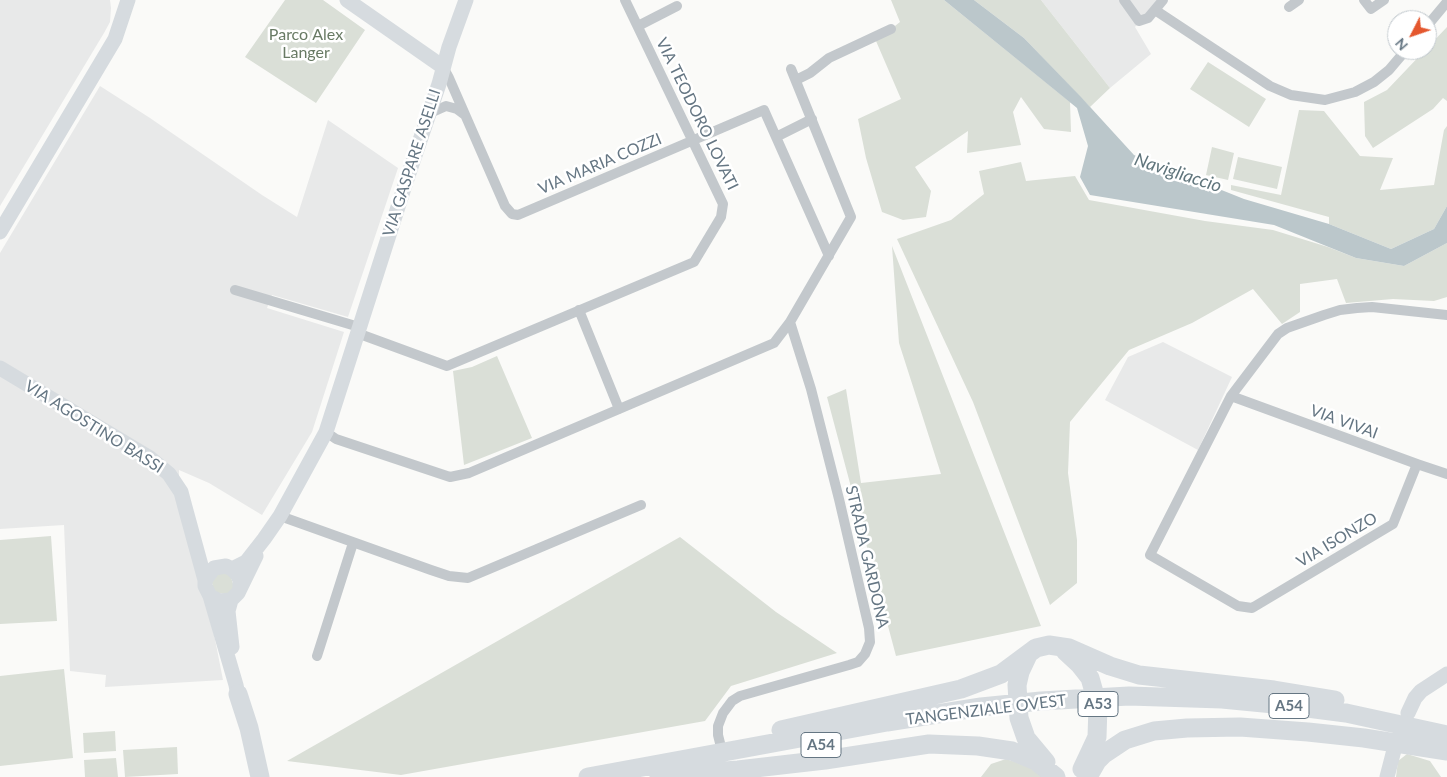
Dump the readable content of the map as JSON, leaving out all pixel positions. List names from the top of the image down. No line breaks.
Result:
{"streets":{"highway":["A53","A54","TANGENZIALE OVEST"],"street":["VIA TEODORO LOVATI","VIA GASPARE ASELLI","VIA MARIA COZZI","VIA VIVAI","VIA AGOSTINO BASSI","VIA ISONZO","STRADA GARDONA"]},"crossings":[["VIA TEODORO LOVATI","VIA MARIA COZZI"],["VIA GASPARE ASELLI","VIA AGOSTINO BASSI"],["VIA VIVAI","VIA ISONZO"]],"water":["Navigliaccio"],"parks":["Parco Alex Langer"],"north":"bottom left"}
